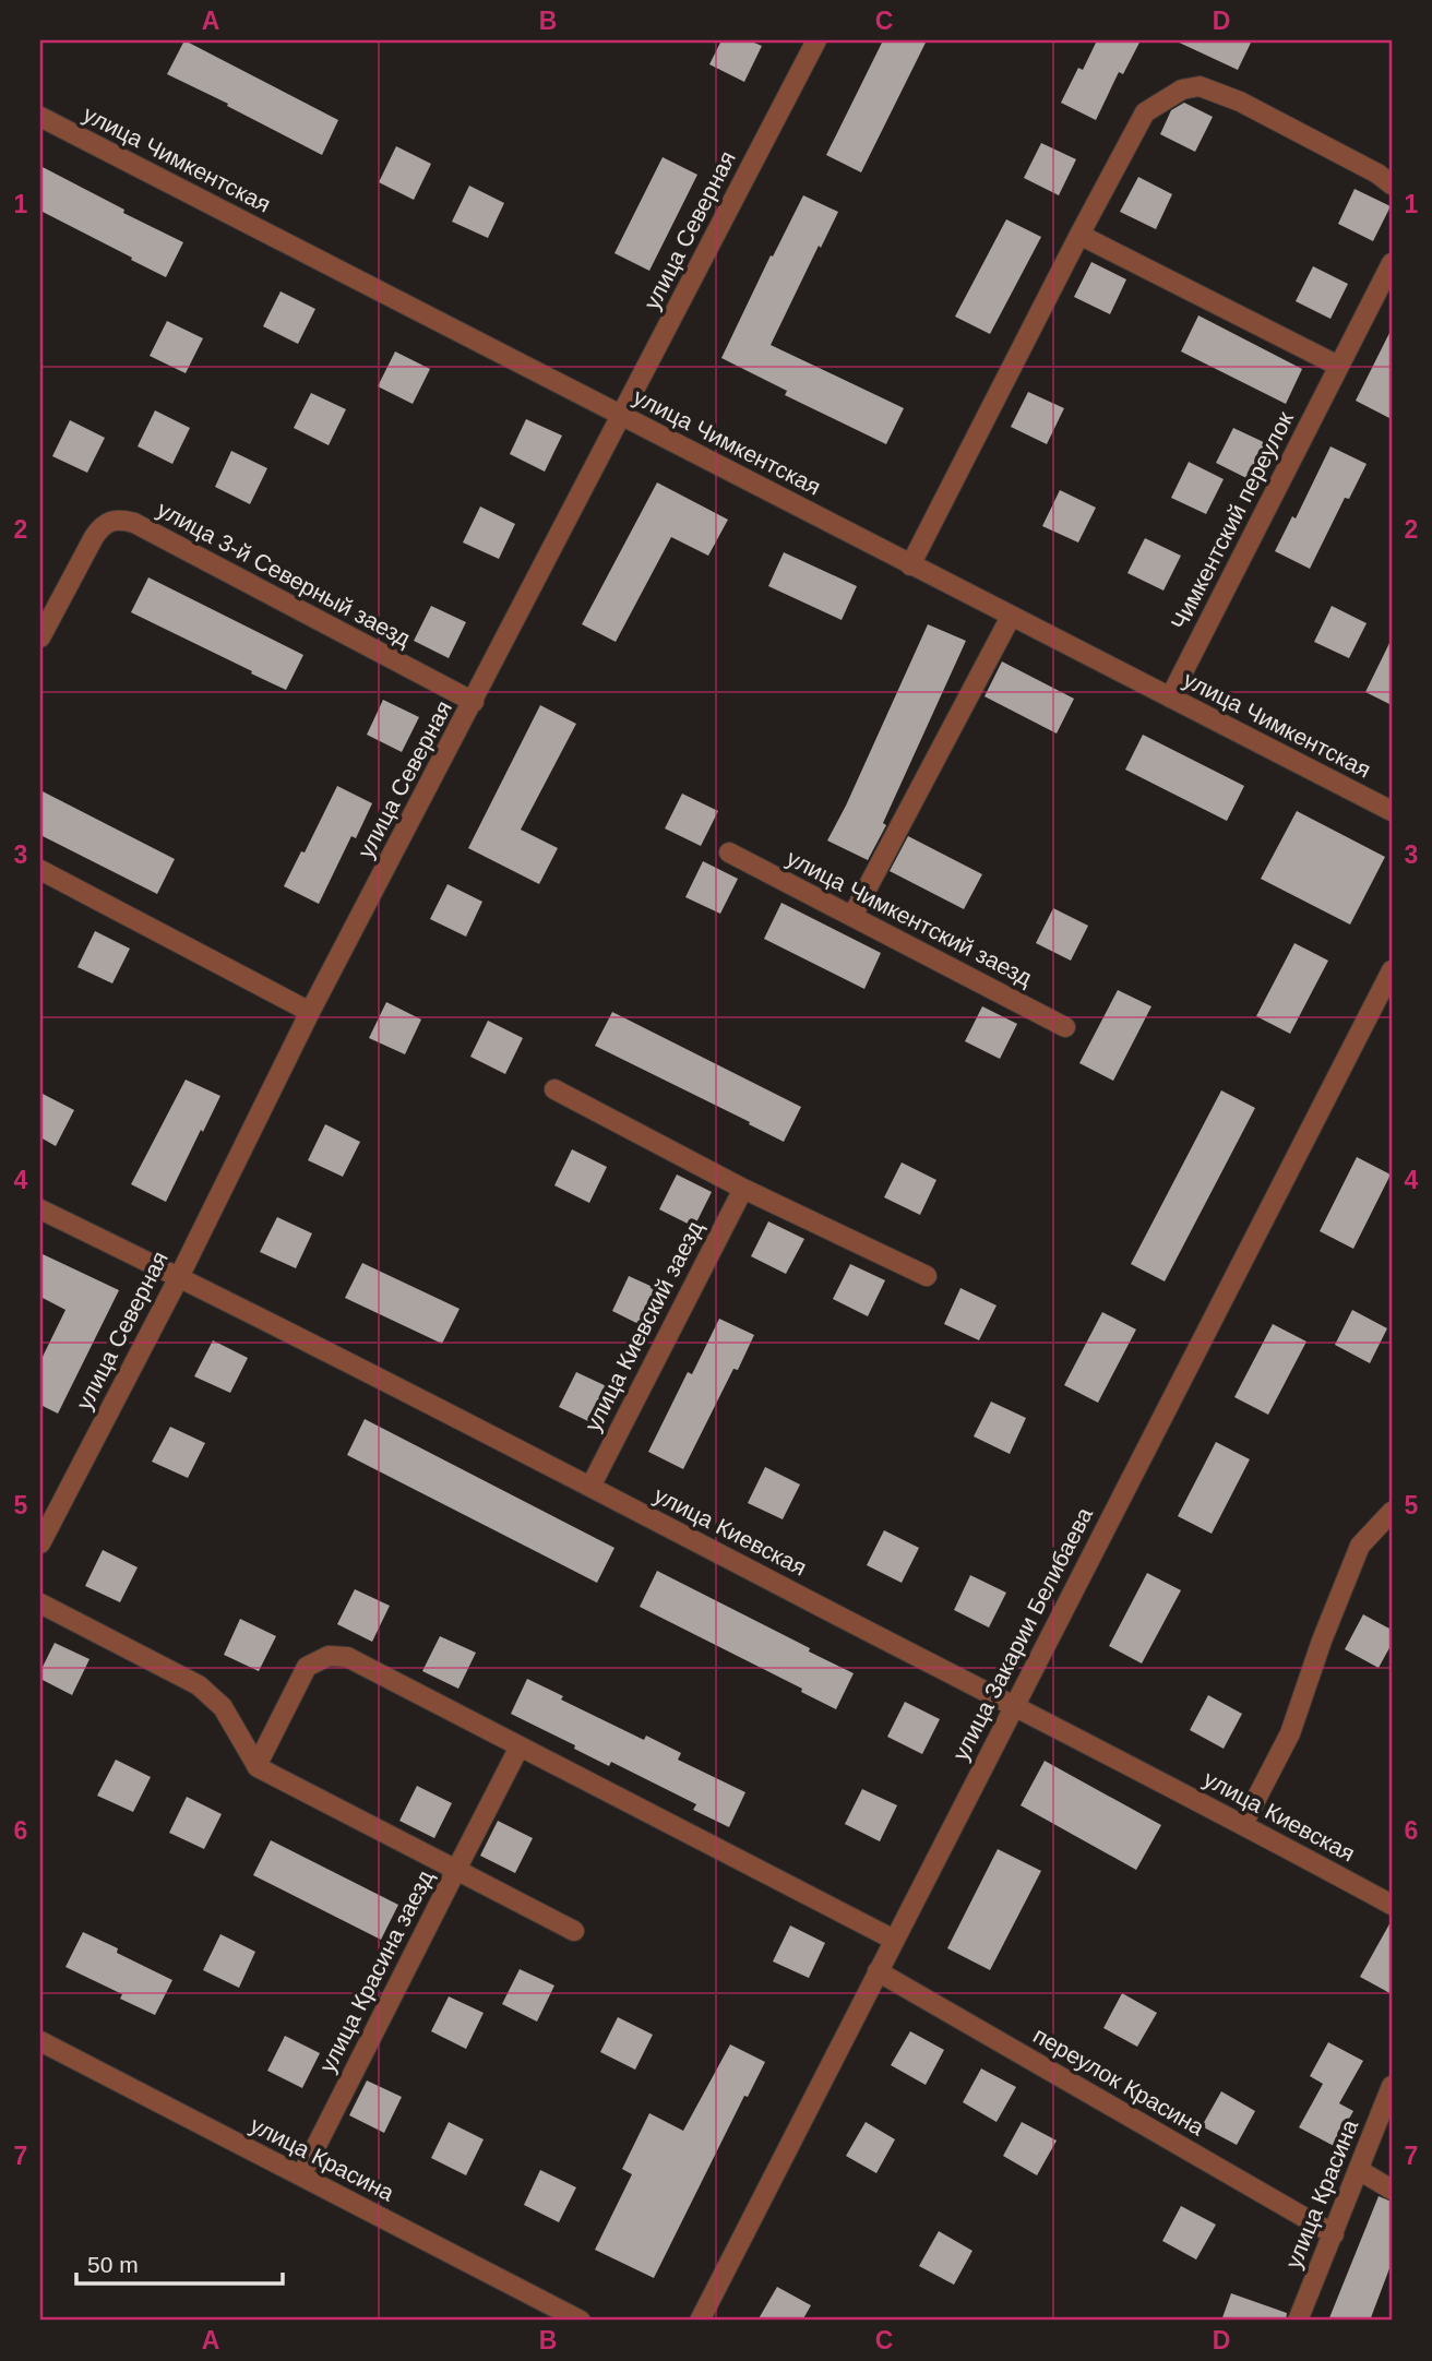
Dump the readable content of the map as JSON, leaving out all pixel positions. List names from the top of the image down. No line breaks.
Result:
{"streets":{"street":["улица Чимкентская","улица Северная","Чимкентский переулок","улица 3-й Северный заезд","улица Чимкентский заезд","улица Киевский заезд","улица Киевская","улица Закарии Белибаева","улица Красина заезд","переулок Красина","улица Красина"]},"crossings":[["улица Чимкентская","улица Северная"],["улица Чимкентская","Чимкентский переулок"],["улица Северная","улица 3-й Северный заезд"],["улица Северная","улица Киевская"],["улица Киевский заезд","улица Киевская"],["улица Киевская","улица Закарии Белибаева"],["улица Закарии Белибаева","переулок Красина"],["улица Красина заезд","улица Красина"],["переулок Красина","улица Красина"]],"scale_bar":"50 m","grid":{"columns":["A","B","C","D"],"rows":["1","2","3","4","5","6","7"]}}
